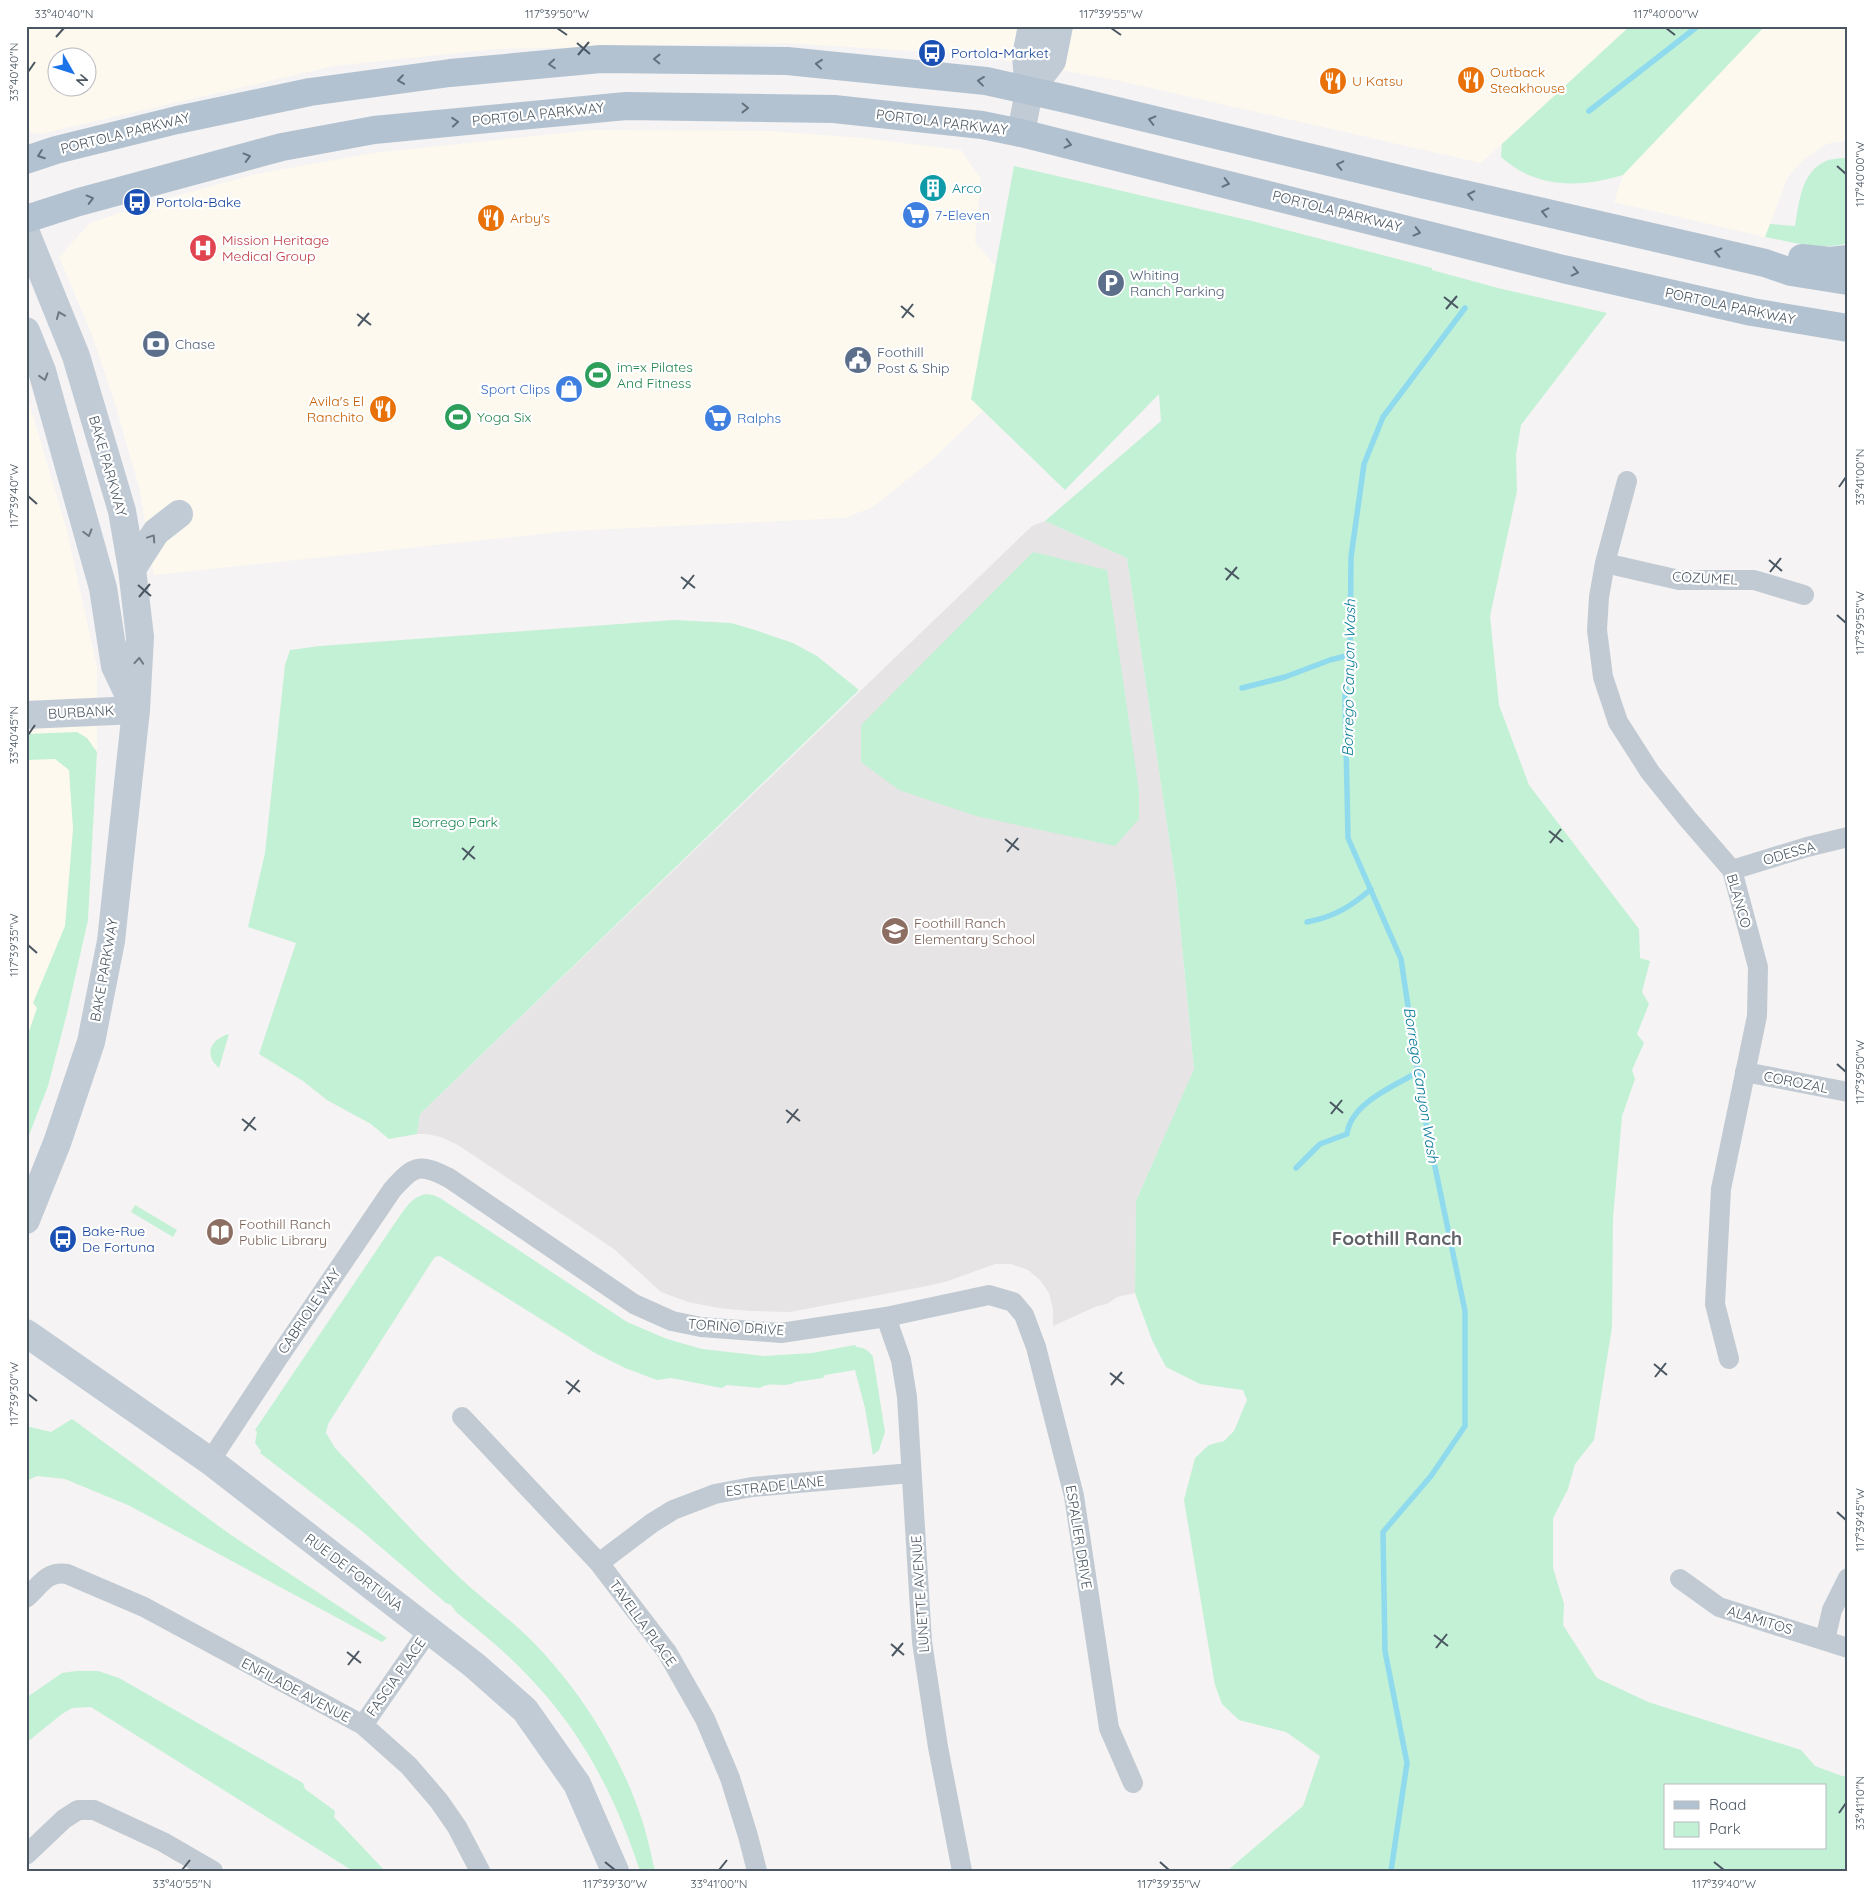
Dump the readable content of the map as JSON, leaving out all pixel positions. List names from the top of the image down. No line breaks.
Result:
{"streets":{"main road":["PORTOLA PARKWAY","BAKE PARKWAY","BURBANK","RUE DE FORTUNA"],"street":["COZUMEL","ODESSA","BLANCO","COROZAL","CABRIOLE WAY","TORINO DRIVE","ESTRADE LANE","ESPALIER DRIVE","LUNETTE AVENUE","ALAMITOS","TAVELLA PLACE","FASCIA PLACE","ENFILADE AVENUE"]},"crossings":[["BAKE PARKWAY","BURBANK"],["COZUMEL","BLANCO"],["ODESSA","BLANCO"],["BLANCO","COROZAL"],["CABRIOLE WAY","TORINO DRIVE"],["CABRIOLE WAY","RUE DE FORTUNA"],["TORINO DRIVE","ESPALIER DRIVE"],["TORINO DRIVE","LUNETTE AVENUE"],["ESTRADE LANE","LUNETTE AVENUE"],["ESTRADE LANE","TAVELLA PLACE"],["RUE DE FORTUNA","FASCIA PLACE"],["FASCIA PLACE","ENFILADE AVENUE"]],"districts":["Foothill Ranch"],"water":["Borrego Canyon Wash"],"parks":["Borrego Park"],"places":{"bus stop":["Portola-Market","Portola-Bake","Bake-Rue De Fortuna"],"restaurant":["Outback Steakhouse","U Katsu","Arby's","Avila's El Ranchito"],"building":["Arco"],"supermarket":["7-Eleven","Ralphs"],"hospital":["Mission Heritage Medical Group"],"parking":["Whiting Ranch Parking"],"bank":["Chase"],"public building":["Foothill Post & Ship"],"sports":["im=x Pilates And Fitness","Yoga Six"],"shop":["Sport Clips"],"school or university":["Foothill Ranch Elementary School"],"library":["Foothill Ranch Public Library"]},"legend":["Road","Park"],"north":"bottom right","coordinates":["33°40'40\"N","117°39'50\"W","117°39'55\"W","117°40'00\"W","33°41'00\"N","117°39'40\"W","33°40'45\"N","117°39'35\"W","117°39'30\"W","117°39'45\"W","33°41'10\"N","33°40'55\"N"]}
